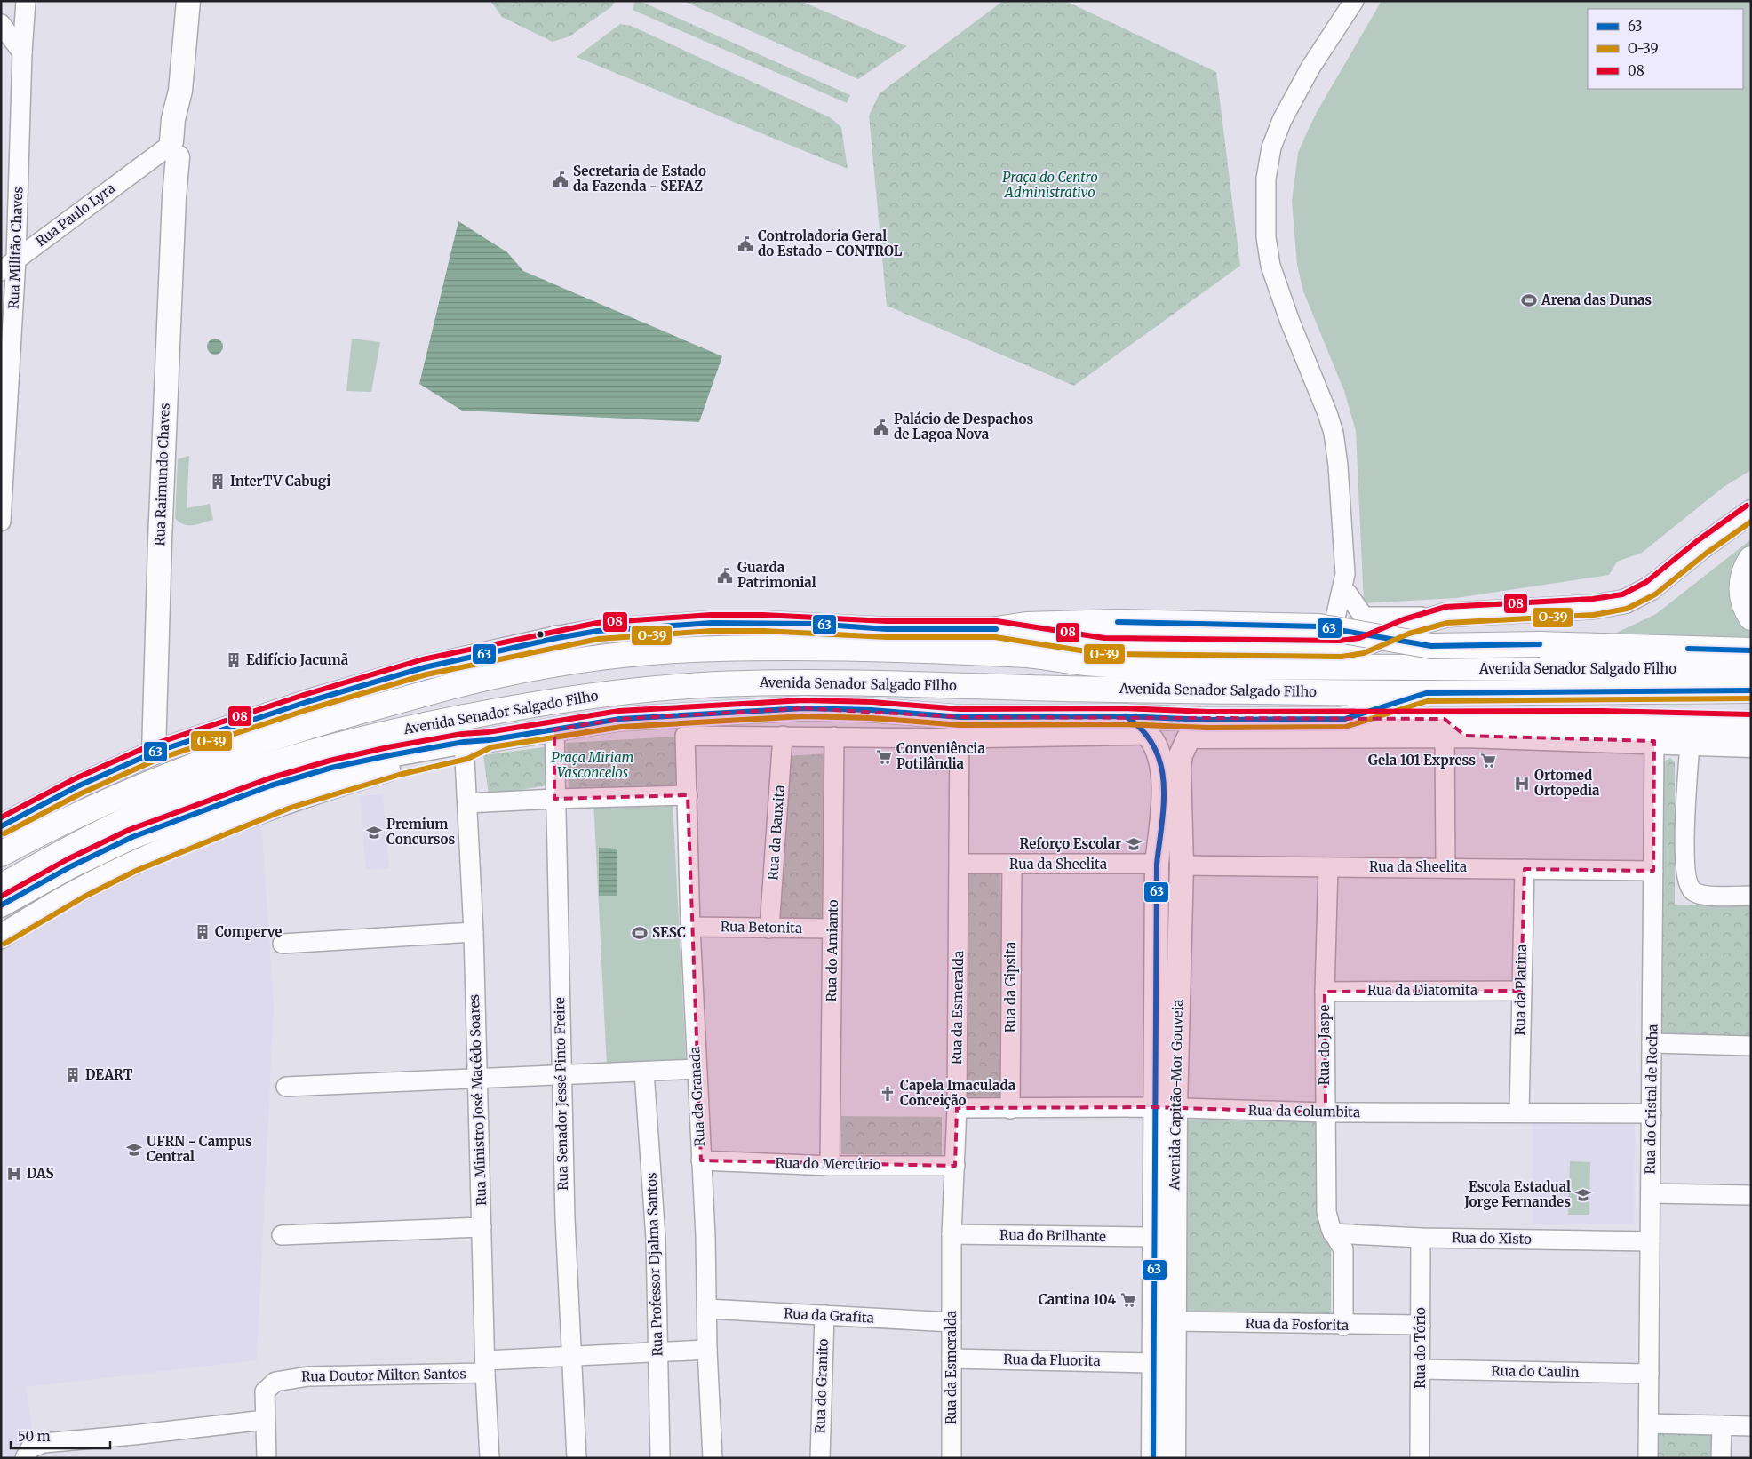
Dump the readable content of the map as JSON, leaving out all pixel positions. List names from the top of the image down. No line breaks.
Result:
{"streets":{"highway":["Avenida Senador Salgado Filho"],"main road":["Rua Raimundo Chaves","Avenida Capitão-Mor Gouveia"],"street":["Rua Paulo Lyra","Rua Militão Chaves","Rua da Bauxita","Rua da Sheelita","Rua Betonita","Rua do Amianto","Rua da Gipsita","Rua da Platina","Rua da Diatomita","Rua da Esmeralda","Rua do Jaspe","Rua Senador Jessé Pinto Freire","Rua da Granada","Rua do Cristal de Rocha","Rua Ministro José Macêdo Soares","Rua da Columbita","Rua do Mercúrio","Rua do Brilhante","Rua do Xisto","Rua Professor Djalma Santos","Rua da Grafita","Rua da Fosforita","Rua do Tório","Rua da Fluorita","Rua do Caulin","Rua Doutor Milton Santos","Rua do Granito"]},"crossings":[["Rua Paulo Lyra","Rua Militão Chaves"],["Rua Paulo Lyra","Rua Raimundo Chaves"],["Avenida Senador Salgado Filho","Rua da Bauxita"],["Avenida Senador Salgado Filho","Rua do Amianto"],["Avenida Senador Salgado Filho","Rua da Esmeralda"],["Avenida Senador Salgado Filho","Rua Senador Jessé Pinto Freire"],["Avenida Senador Salgado Filho","Avenida Capitão-Mor Gouveia"],["Avenida Senador Salgado Filho","Rua da Granada"],["Avenida Senador Salgado Filho","Rua Ministro José Macêdo Soares"],["Rua da Bauxita","Rua Betonita"],["Rua da Sheelita","Rua da Gipsita"],["Rua da Sheelita","Rua da Platina"],["Rua da Sheelita","Rua da Esmeralda"],["Rua da Sheelita","Rua do Jaspe"],["Rua da Sheelita","Avenida Capitão-Mor Gouveia"],["Rua da Sheelita","Rua do Cristal de Rocha"],["Rua Betonita","Rua do Amianto"],["Rua Betonita","Rua da Granada"],["Rua do Amianto","Rua do Mercúrio"],["Rua da Gipsita","Rua da Columbita"],["Rua da Platina","Rua da Diatomita"],["Rua da Platina","Rua da Columbita"],["Rua da Diatomita","Rua do Jaspe"],["Rua da Esmeralda","Rua da Columbita"],["Rua da Esmeralda","Rua do Mercúrio"],["Rua da Esmeralda","Rua do Brilhante"],["Rua da Esmeralda","Rua da Grafita"],["Rua da Esmeralda","Rua da Fluorita"],["Rua do Jaspe","Rua da Columbita"],["Rua do Jaspe","Rua do Xisto"],["Rua do Jaspe","Rua da Fosforita"],["Rua Senador Jessé Pinto Freire","Rua Doutor Milton Santos"],["Avenida Capitão-Mor Gouveia","Rua da Columbita"],["Avenida Capitão-Mor Gouveia","Rua da Fosforita"],["Rua da Granada","Rua do Mercúrio"],["Rua da Granada","Rua da Grafita"],["Rua da Granada","Rua Doutor Milton Santos"],["Rua do Cristal de Rocha","Rua da Columbita"],["Rua do Cristal de Rocha","Rua do Xisto"],["Rua do Cristal de Rocha","Rua do Caulin"],["Rua Ministro José Macêdo Soares","Rua Doutor Milton Santos"],["Rua do Xisto","Rua do Tório"],["Rua Professor Djalma Santos","Rua Doutor Milton Santos"],["Rua da Grafita","Rua do Granito"],["Rua da Fosforita","Rua do Tório"],["Rua do Tório","Rua do Caulin"]],"parks":["Praça do Centro Administrativo","Praça Miriam Vasconcelos"],"places":{"public building":["Secretaria de Estado da Fazenda - SEFAZ","Controladoria Geral do Estado - CONTROL","Palácio de Despachos de Lagoa Nova","Guarda Patrimonial"],"sports":["Arena das Dunas","SESC"],"building":["InterTV Cabugi","Edifício Jacumã","Comperve","DEART"],"supermarket":["Conveniência Potilândia","Gela 101 Express","Cantina 104"],"hospital":["Ortomed Ortopedia","DAS"],"school or university":["Premium Concursos","Reforço Escolar","UFRN - Campus Central","Escola Estadual Jorge Fernandes"],"church":["Capela Imaculada Conceição"]},"lines":["transit line 08","transit line O-39","transit line 63"],"legend":["63","O-39","08"],"scale_bar":"50 m"}
